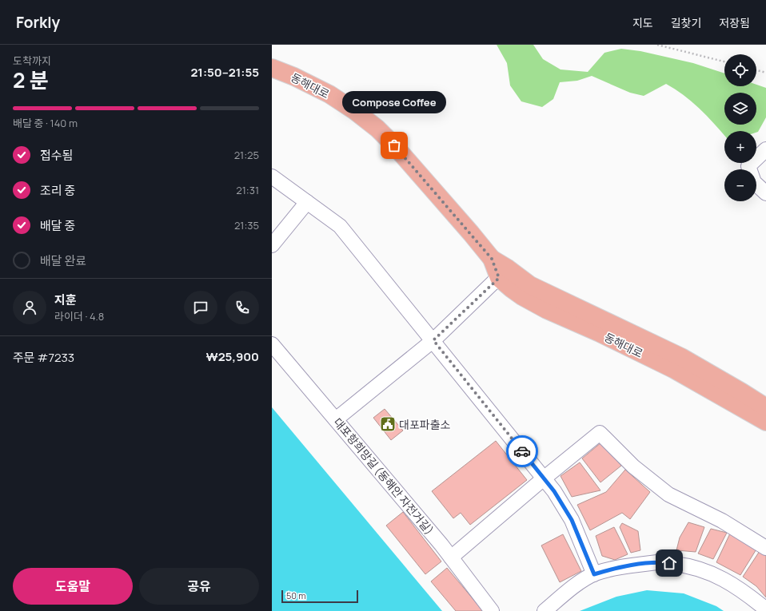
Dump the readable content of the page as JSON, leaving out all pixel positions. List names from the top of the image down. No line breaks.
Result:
{"streets":{"main road":["동해대로"],"street":["대포항희망길 (동해안 자전거길)"]},"places":{"other":["Compose Coffee"],"public building":["대포파출소"]},"scale_bar":"50 m","page":{"header":"Forkly","nav":["지도","길찾기","저장됨"],"heading":["2 분","도착까지","21:50–21:55"],"panel":["지훈","라이더 · 4.8","주문 #7233","₩25,900"],"map_buttons":["+","−"],"bubble":"Compose Coffee","bar":"배달 중 · 140 m","list":[["접수됨","21:25"],["조리 중","21:31"],["배달 중","21:35"],"배달 완료"],"buttons":["도움말","공유"],"scale":"50 m"}}
